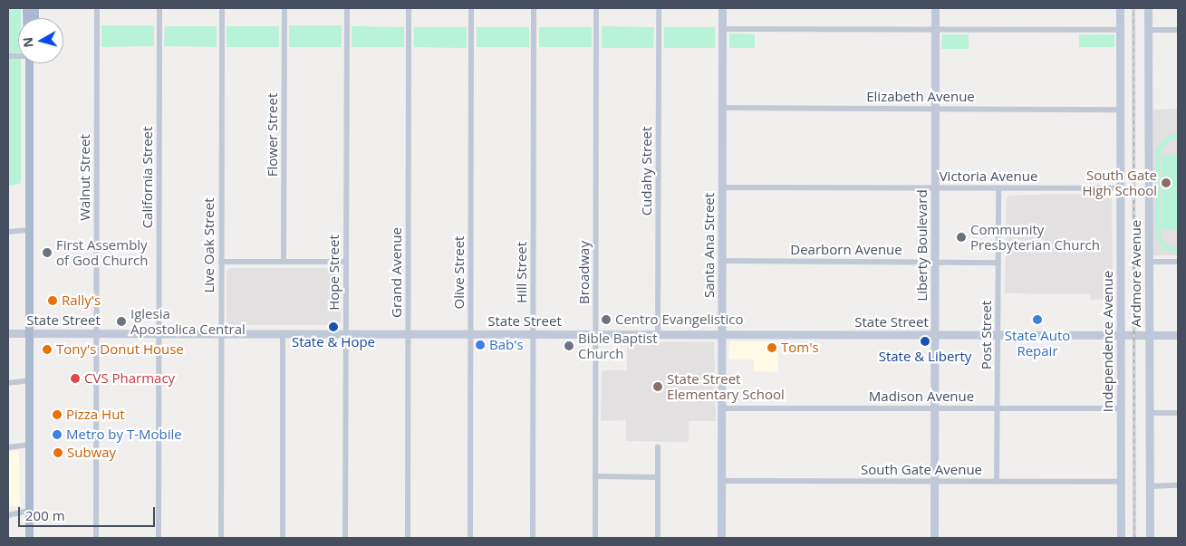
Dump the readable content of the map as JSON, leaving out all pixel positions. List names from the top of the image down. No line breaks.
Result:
{"streets":{"street":["Elizabeth Avenue","Flower Street","Cudahy Street","Victoria Avenue","Walnut Street","California Street","Live Oak Street","Santa Ana Street","Liberty Boulevard","Dearborn Avenue","Hope Street","Grand Avenue","Olive Street","Hill Street","Broadway","Ardmore Avenue","State Street","Post Street","Independence Avenue","Madison Avenue","South Gate Avenue"]},"crossings":[["Elizabeth Avenue","Santa Ana Street"],["Elizabeth Avenue","Liberty Boulevard"],["Elizabeth Avenue","Independence Avenue"],["Cudahy Street","State Street"],["Victoria Avenue","Santa Ana Street"],["Victoria Avenue","Liberty Boulevard"],["Victoria Avenue","Post Street"],["Victoria Avenue","Independence Avenue"],["Walnut Street","State Street"],["California Street","State Street"],["Live Oak Street","State Street"],["Santa Ana Street","Dearborn Avenue"],["Santa Ana Street","State Street"],["Santa Ana Street","Madison Avenue"],["Santa Ana Street","South Gate Avenue"],["Liberty Boulevard","Dearborn Avenue"],["Liberty Boulevard","State Street"],["Liberty Boulevard","Madison Avenue"],["Liberty Boulevard","South Gate Avenue"],["Dearborn Avenue","Post Street"],["Hope Street","State Street"],["Grand Avenue","State Street"],["Olive Street","State Street"],["Hill Street","State Street"],["Broadway","State Street"],["Ardmore Avenue","State Street"],["State Street","Post Street"],["State Street","Independence Avenue"],["Post Street","Madison Avenue"],["Post Street","South Gate Avenue"],["Independence Avenue","Madison Avenue"],["Independence Avenue","South Gate Avenue"]],"places":["South Gate High School","Community Presbyterian Church","First Assembly of God Church","Rally's","Centro Evangelistico","State Auto Repair","Iglesia Apostolica Central","State & Hope","State & Liberty","Bab's","Bible Baptist Church","Tom's","Tony's Donut House","CVS Pharmacy","State Street Elementary School","Pizza Hut","Metro by T-Mobile","Subway"],"scale_bar":"200 m","north":"left"}
